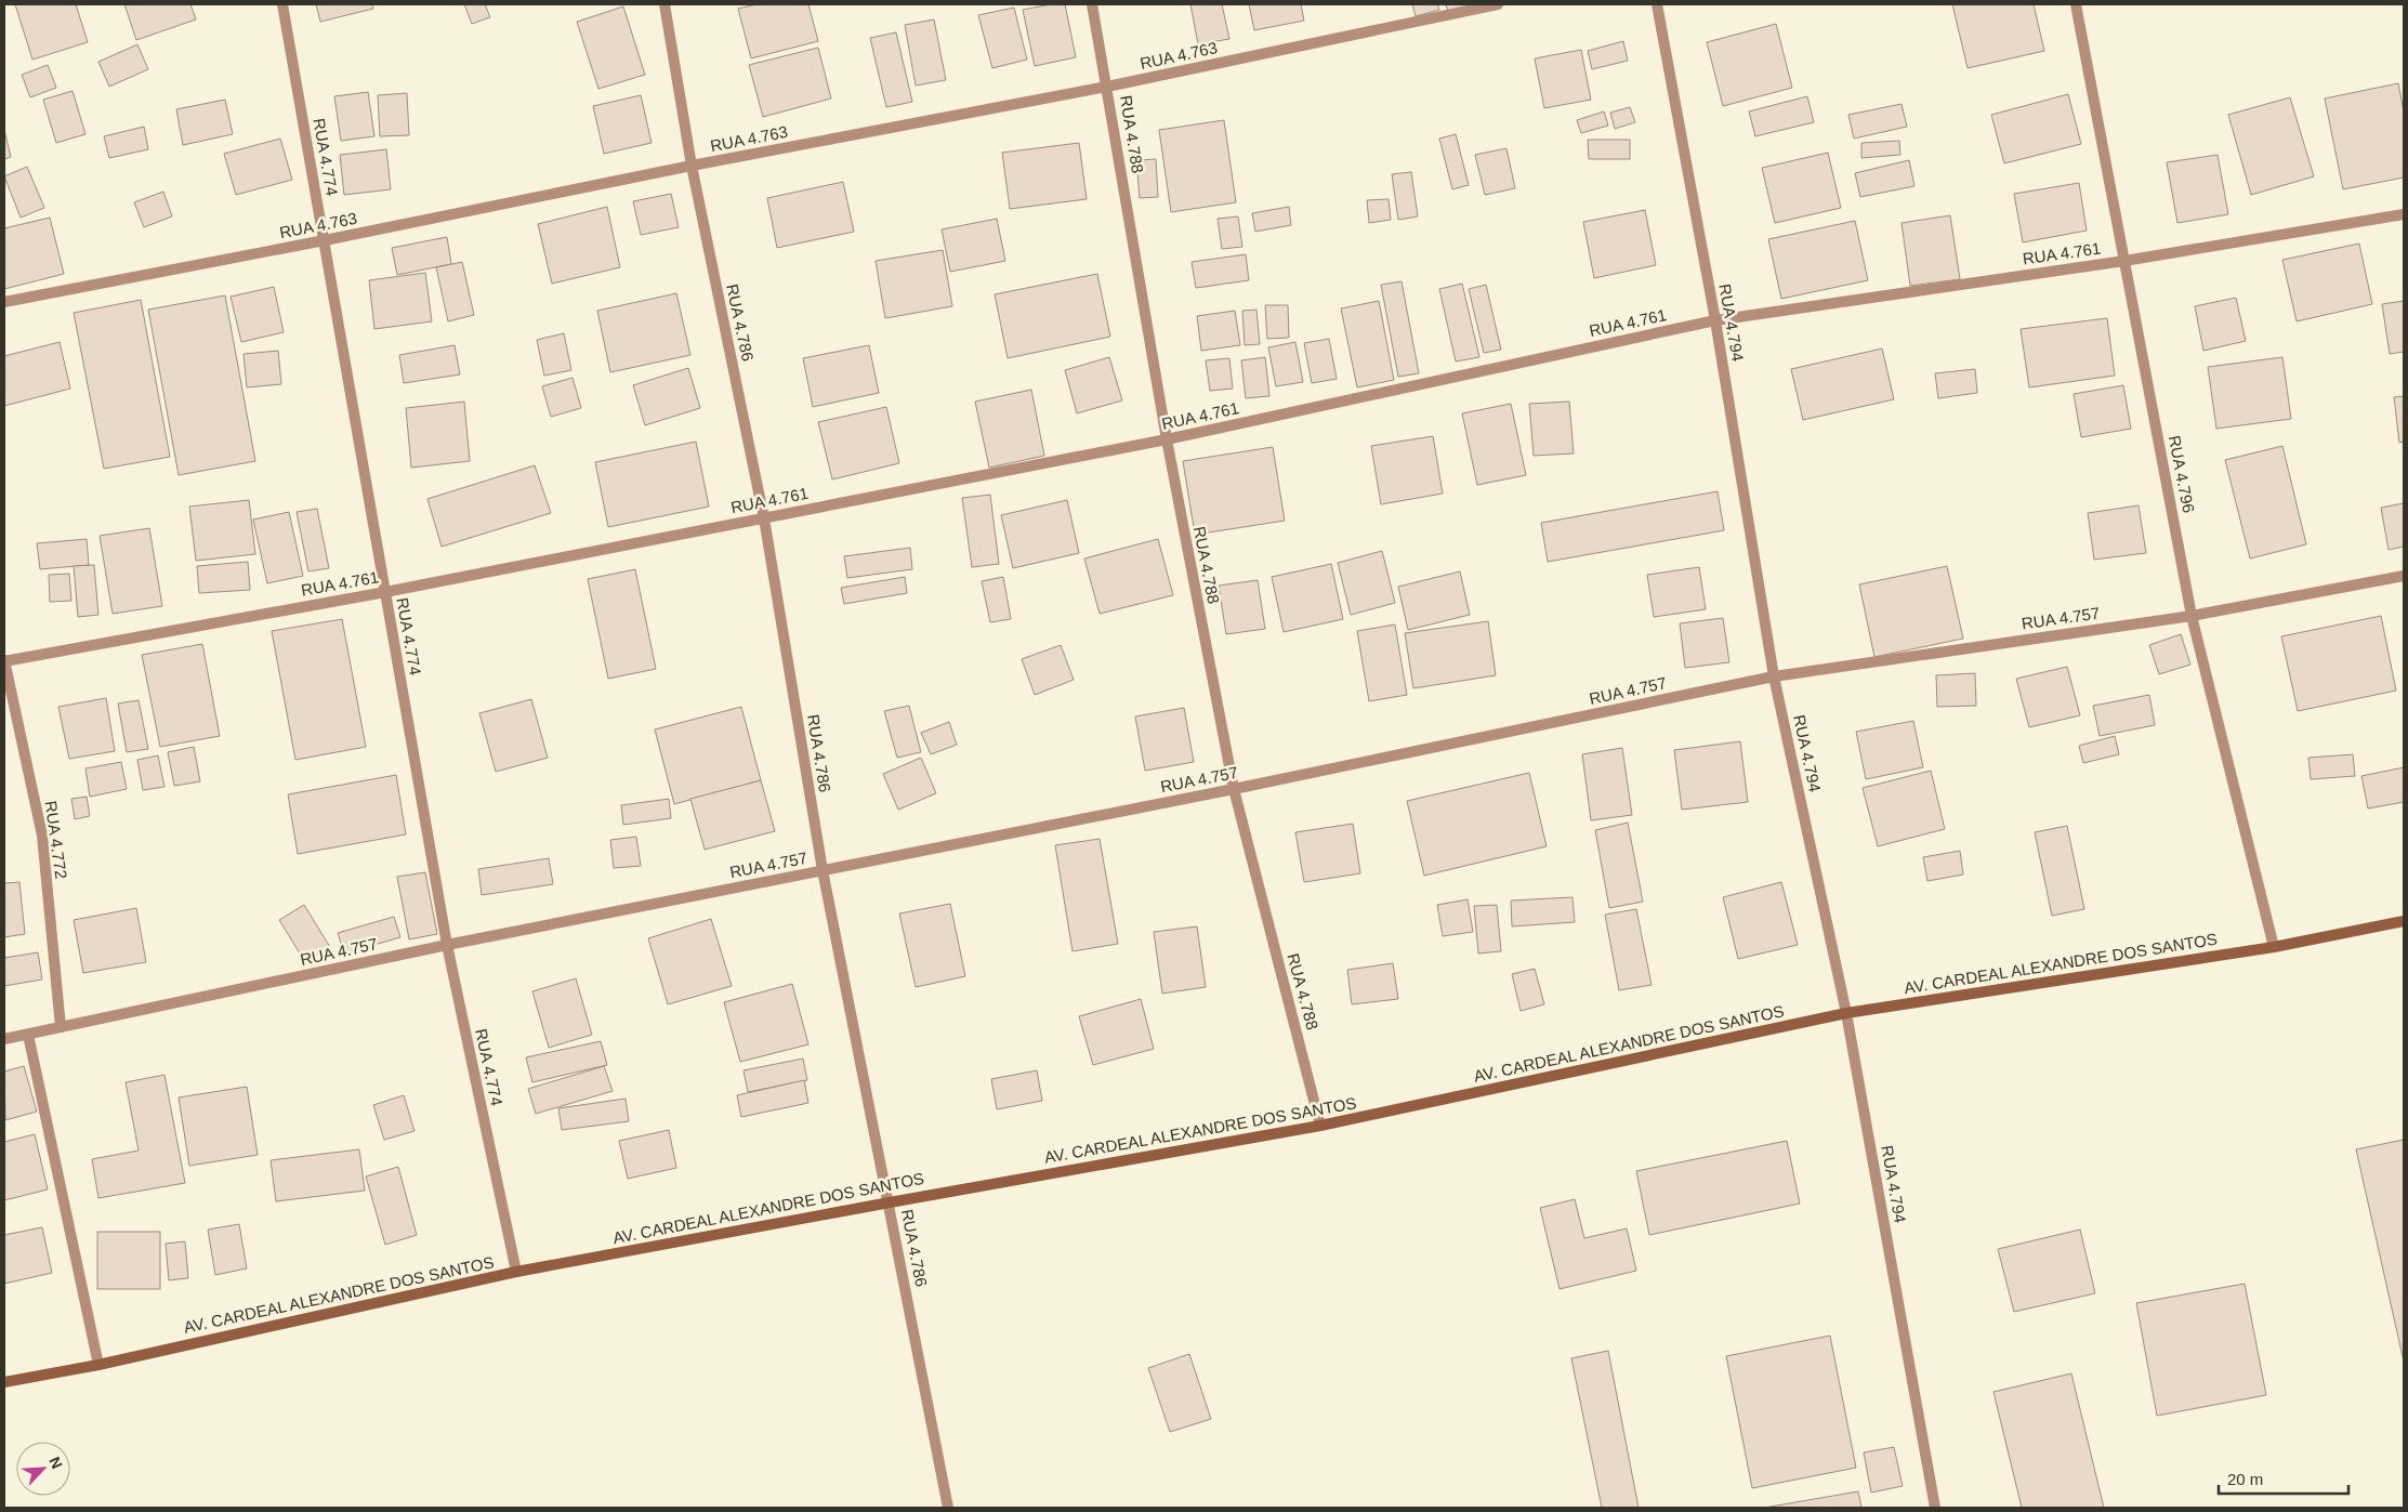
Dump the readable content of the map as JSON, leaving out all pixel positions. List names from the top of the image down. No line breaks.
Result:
{"streets":{"main road":["AV. CARDEAL ALEXANDRE DOS SANTOS"],"street":["RUA 4.763","RUA 4.788","RUA 4.774","RUA 4.761","RUA 4.786","RUA 4.794","RUA 4.796","RUA 4.757","RUA 4.772"]},"crossings":[["RUA 4.763","RUA 4.788"],["RUA 4.763","RUA 4.774"],["RUA 4.763","RUA 4.786"],["RUA 4.788","RUA 4.761"],["RUA 4.788","RUA 4.757"],["RUA 4.788","AV. CARDEAL ALEXANDRE DOS SANTOS"],["RUA 4.774","RUA 4.761"],["RUA 4.774","RUA 4.757"],["RUA 4.774","AV. CARDEAL ALEXANDRE DOS SANTOS"],["RUA 4.761","RUA 4.786"],["RUA 4.761","RUA 4.794"],["RUA 4.761","RUA 4.796"],["RUA 4.761","RUA 4.772"],["RUA 4.786","RUA 4.757"],["RUA 4.786","AV. CARDEAL ALEXANDRE DOS SANTOS"],["RUA 4.794","RUA 4.757"],["RUA 4.794","AV. CARDEAL ALEXANDRE DOS SANTOS"],["RUA 4.796","RUA 4.757"],["RUA 4.796","AV. CARDEAL ALEXANDRE DOS SANTOS"],["RUA 4.757","RUA 4.772"]],"scale_bar":"20 m","north":"top right"}
